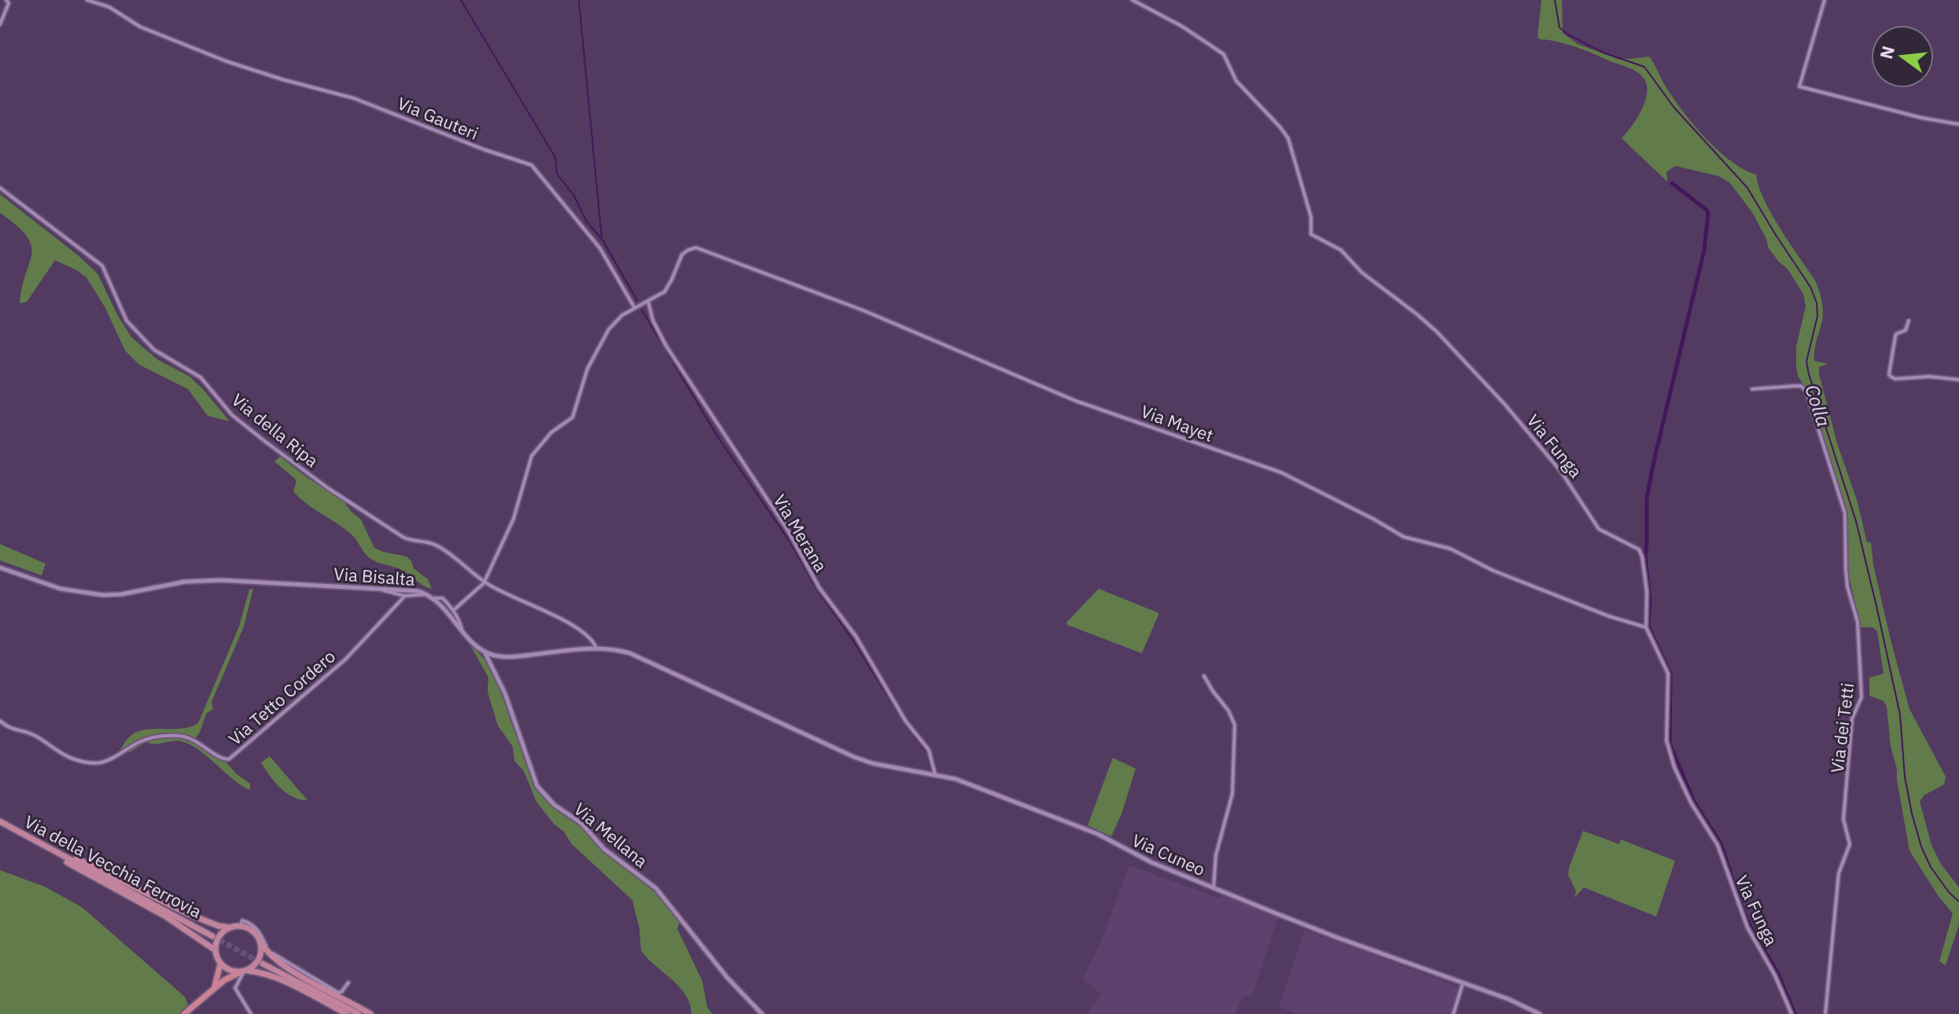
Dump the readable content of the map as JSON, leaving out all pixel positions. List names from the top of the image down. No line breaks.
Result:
{"streets":{"main road":["Via della Vecchia Ferrovia"],"street":["Via Gauteri","Via Mayet","Via della Ripa","Via Funga","Via Merana","Via Bisalta","Via Tetto Cordero","Via dei Tetti","Via Mellana","Via Cuneo"]},"crossings":[["Via Mayet","Via Funga"],["Via Mayet","Via Merana"],["Via della Ripa","Via Cuneo"],["Via Merana","Via Cuneo"],["Via Bisalta","Via Mellana"]],"water":["Colla"],"north":"left"}
